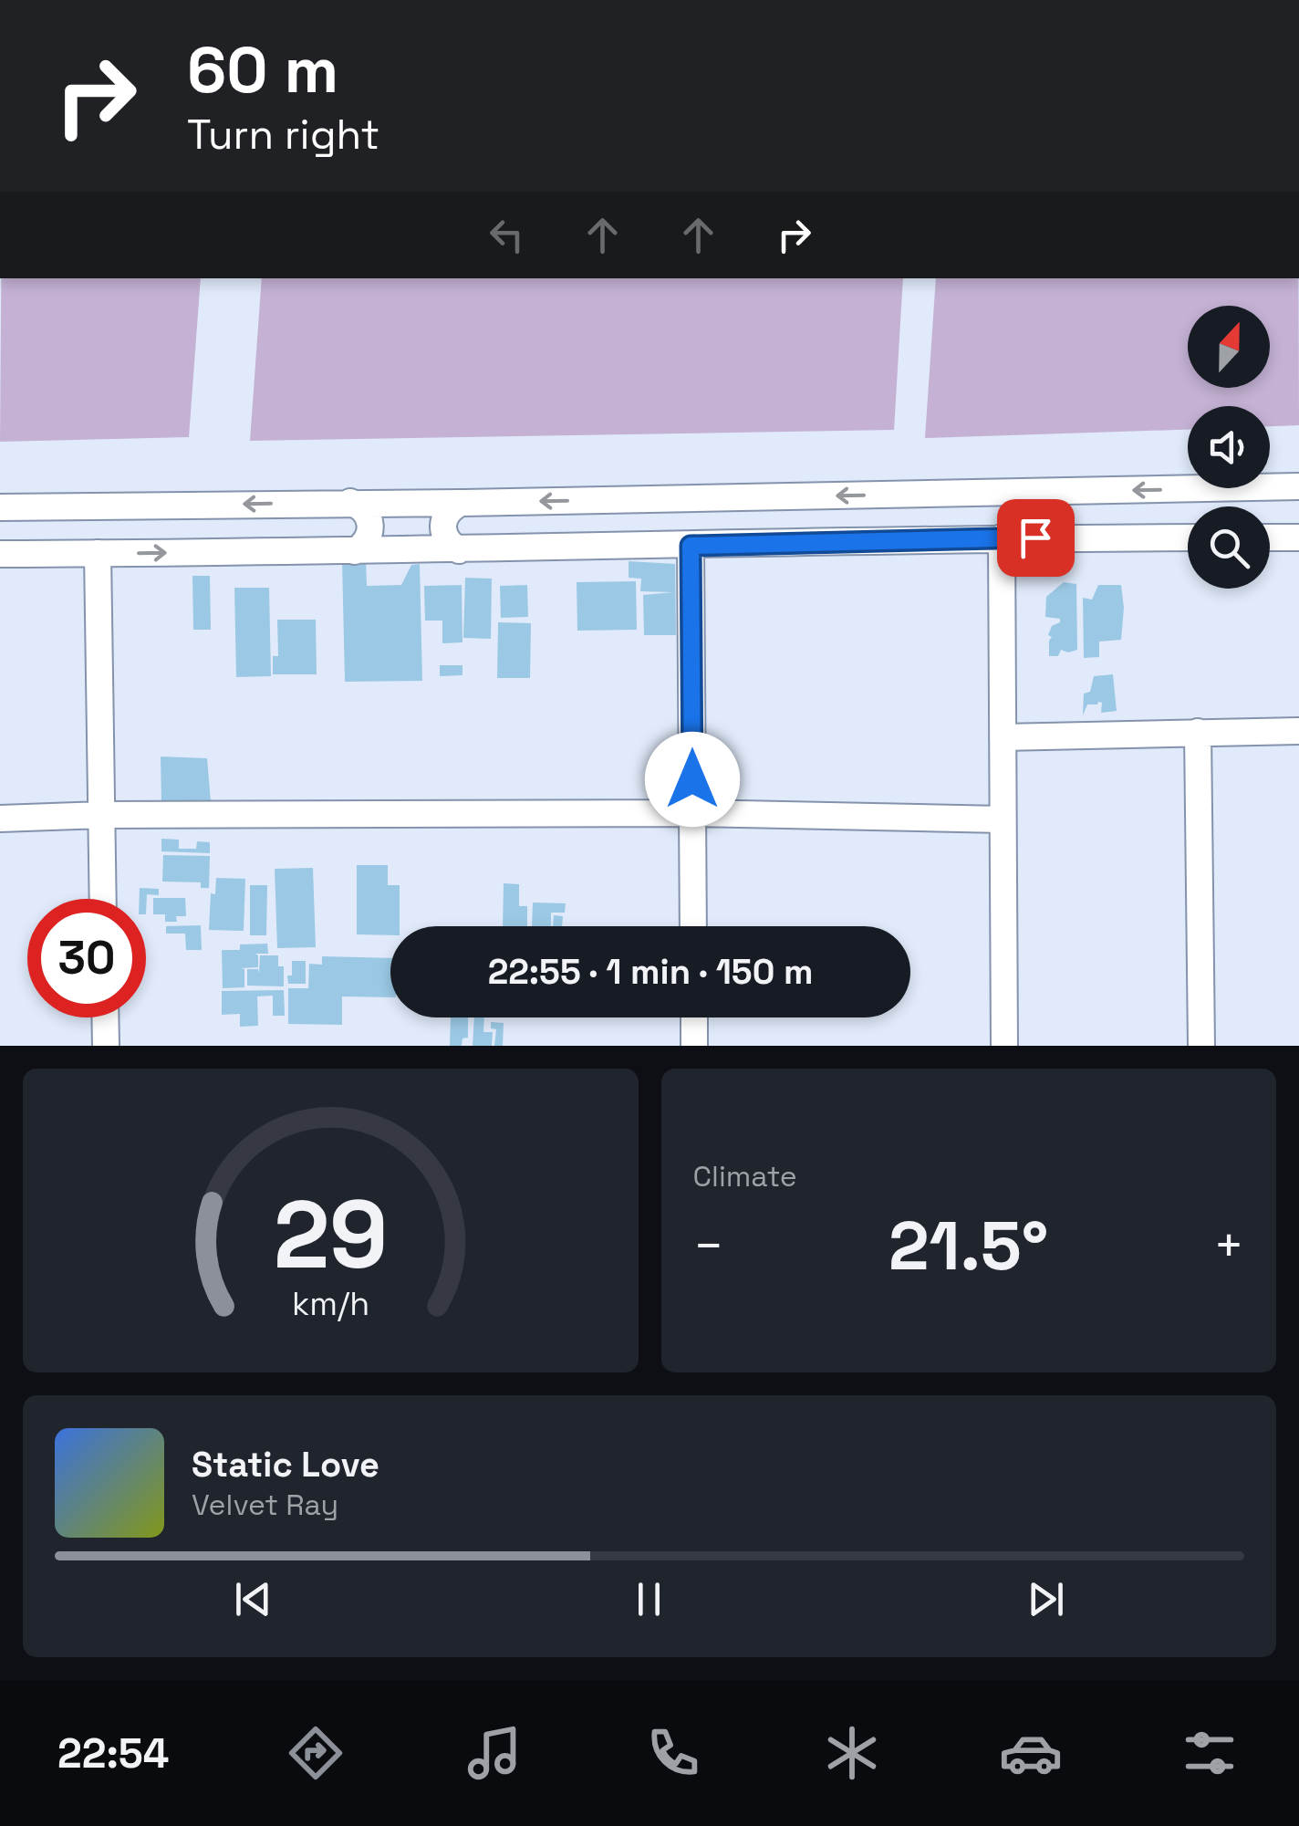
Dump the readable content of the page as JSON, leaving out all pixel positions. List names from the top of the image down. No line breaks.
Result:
{"north":"top","page":{"turn":["60 m","Turn right"],"limit":"30","trip":"22:55 · 1 min · 150 m","tile":"Climate","heat":["−","21.5°","+"],"song":["Static Love","Velvet Ray"],"tabs":"22:54","gauge":["29","km/h"]}}
